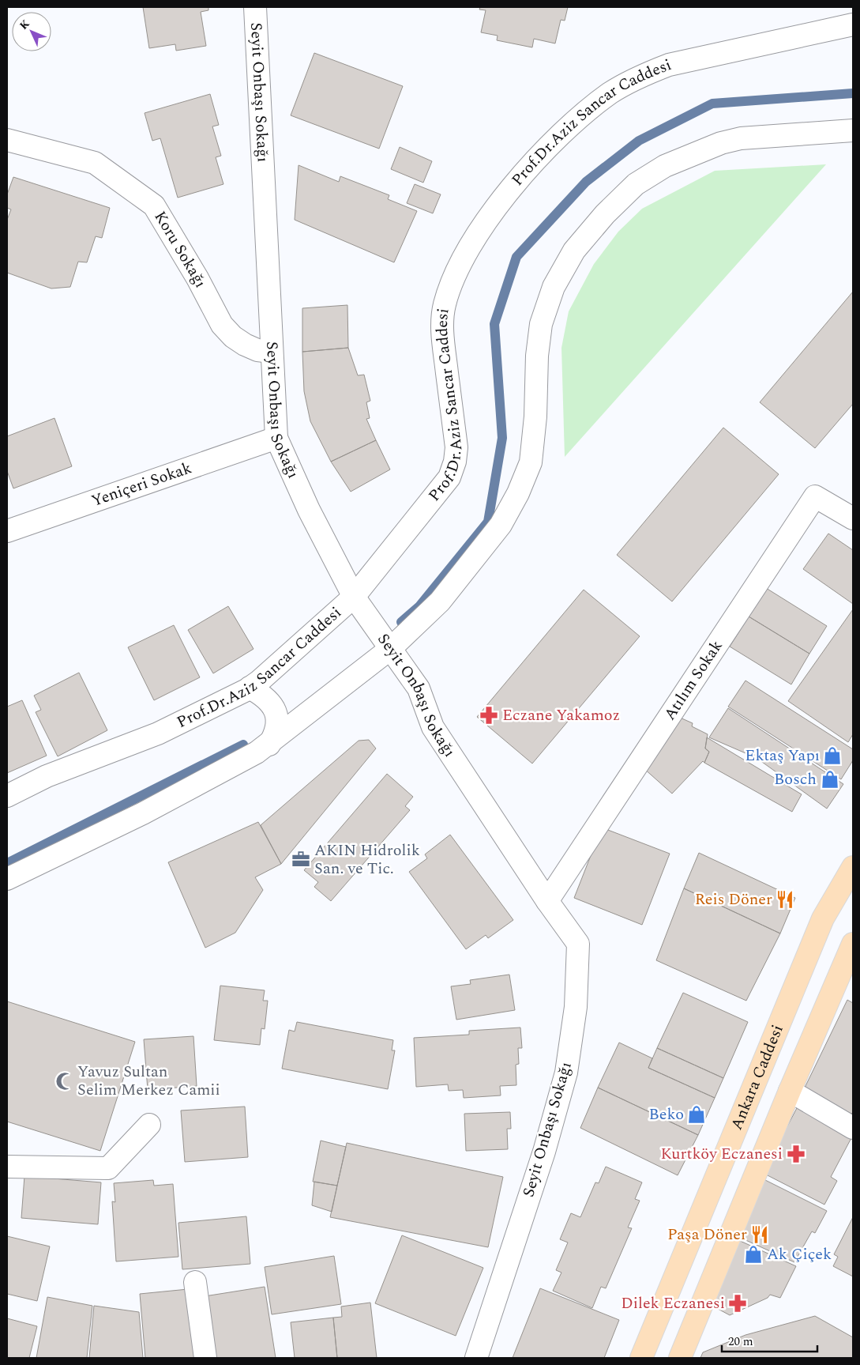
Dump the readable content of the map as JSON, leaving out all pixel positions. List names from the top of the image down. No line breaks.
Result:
{"streets":{"main road":["Ankara Caddesi"],"street":["Seyit Onbaşı Sokağı","Prof.Dr.Aziz Sancar Caddesi","Koru Sokağı","Yeniçeri Sokak","Atılım Sokak"]},"crossings":[["Seyit Onbaşı Sokağı","Prof.Dr.Aziz Sancar Caddesi"],["Seyit Onbaşı Sokağı","Koru Sokağı"],["Seyit Onbaşı Sokağı","Yeniçeri Sokak"],["Seyit Onbaşı Sokağı","Atılım Sokak"]],"places":{"pharmacy":["Eczane Yakamoz","Kurtköy Eczanesi","Dilek Eczanesi"],"shop":["Ektaş Yapı","Bosch","Beko","Ak Çiçek"],"office":["AKIN Hidrolik San. ve Tic."],"restaurant":["Reis Döner","Paşa Döner"],"mosque":["Yavuz Sultan Selim Merkez Camii"]},"scale_bar":"20 m","north":"top left"}
